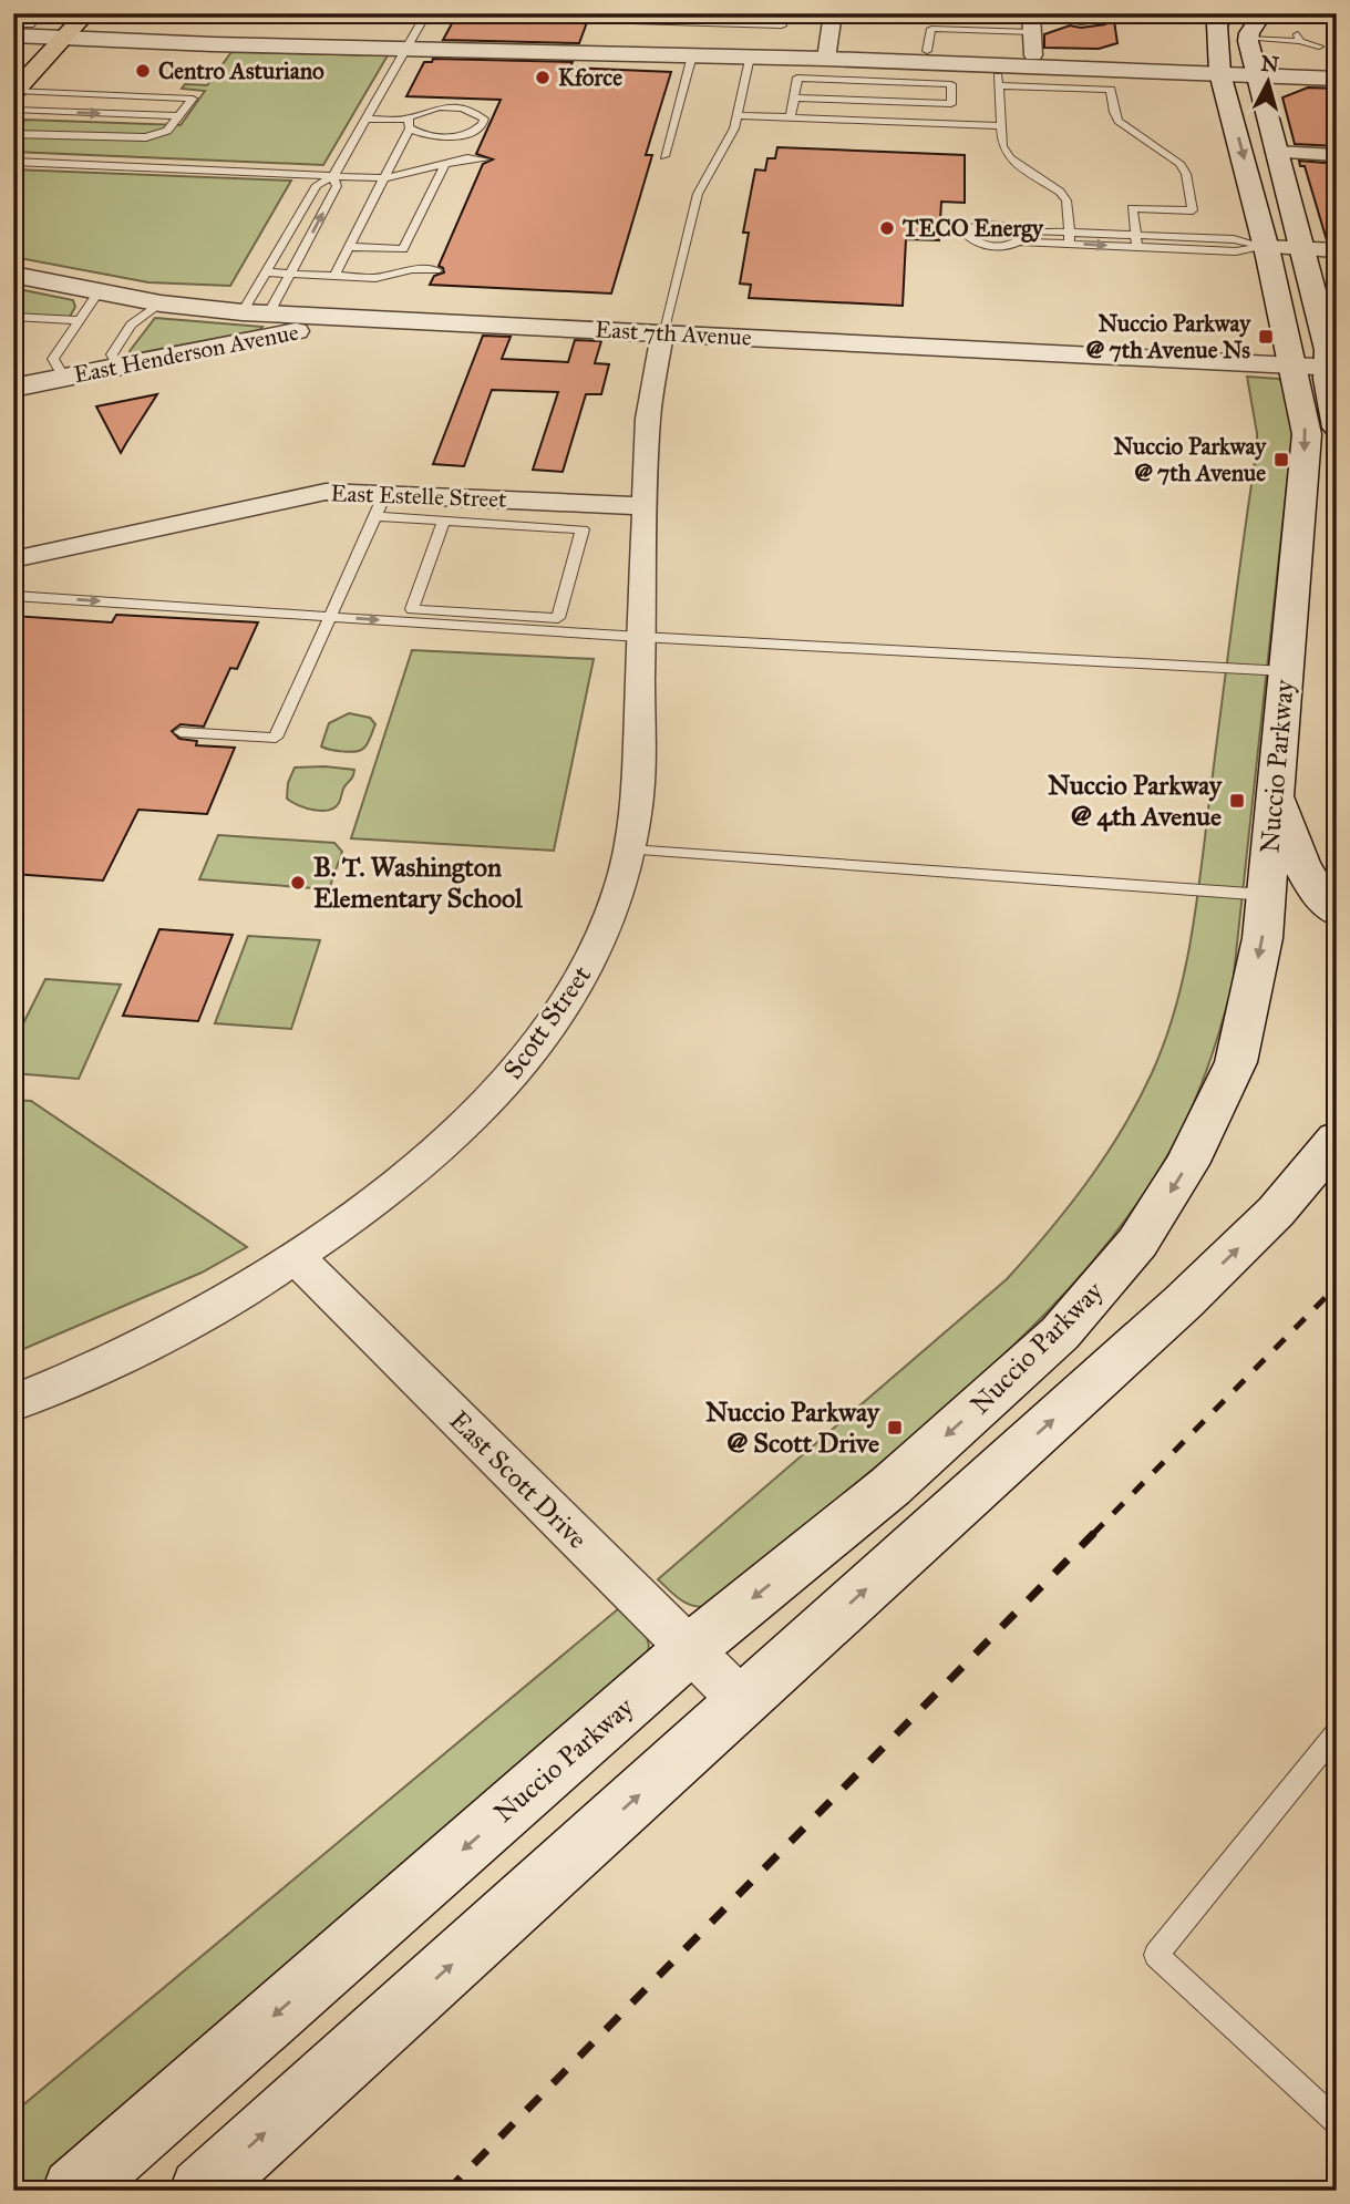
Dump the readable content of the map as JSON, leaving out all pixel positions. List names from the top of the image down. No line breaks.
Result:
{"streets":{"main road":["East 7th Avenue","East Henderson Avenue","Nuccio Parkway"],"street":["East Estelle Street","Scott Street","East Scott Drive"]},"crossings":[["East 7th Avenue","East Henderson Avenue"],["East 7th Avenue","Nuccio Parkway"],["East 7th Avenue","Scott Street"],["East Estelle Street","Scott Street"],["Nuccio Parkway","East Scott Drive"],["Scott Street","East Scott Drive"]],"places":{"other":["Centro Asturiano","Kforce","TECO Energy","B. T. Washington Elementary School"],"transit":["Nuccio Parkway @ 7th Avenue Ns","Nuccio Parkway @ 7th Avenue","Nuccio Parkway @ 4th Avenue","Nuccio Parkway @ Scott Drive"]},"north":"top"}
